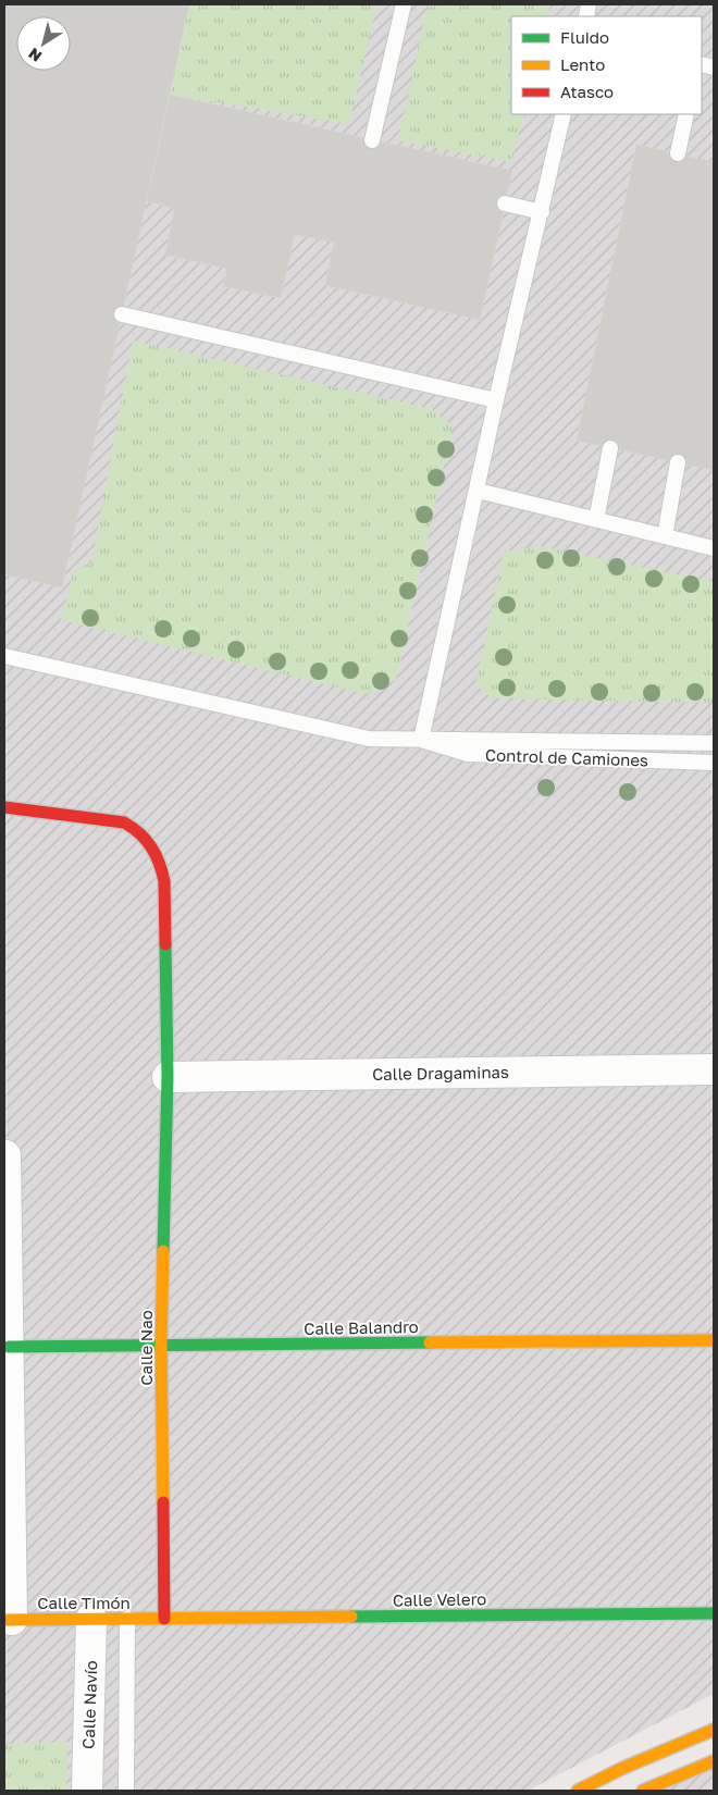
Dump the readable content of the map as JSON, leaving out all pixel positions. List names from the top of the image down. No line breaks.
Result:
{"streets":{"street":["Calle Dragaminas","Calle Balandro","Calle Nao","Calle Velero","Calle Timón","Calle Navío"],"lane":["Control de Camiones"]},"crossings":[["Calle Dragaminas","Calle Nao"],["Calle Balandro","Calle Nao"],["Calle Nao","Calle Velero"],["Calle Nao","Calle Timón"],["Calle Velero","Calle Timón"],["Calle Timón","Calle Navío"]],"legend":["Fluido","Lento","Atasco"],"north":"bottom left"}
